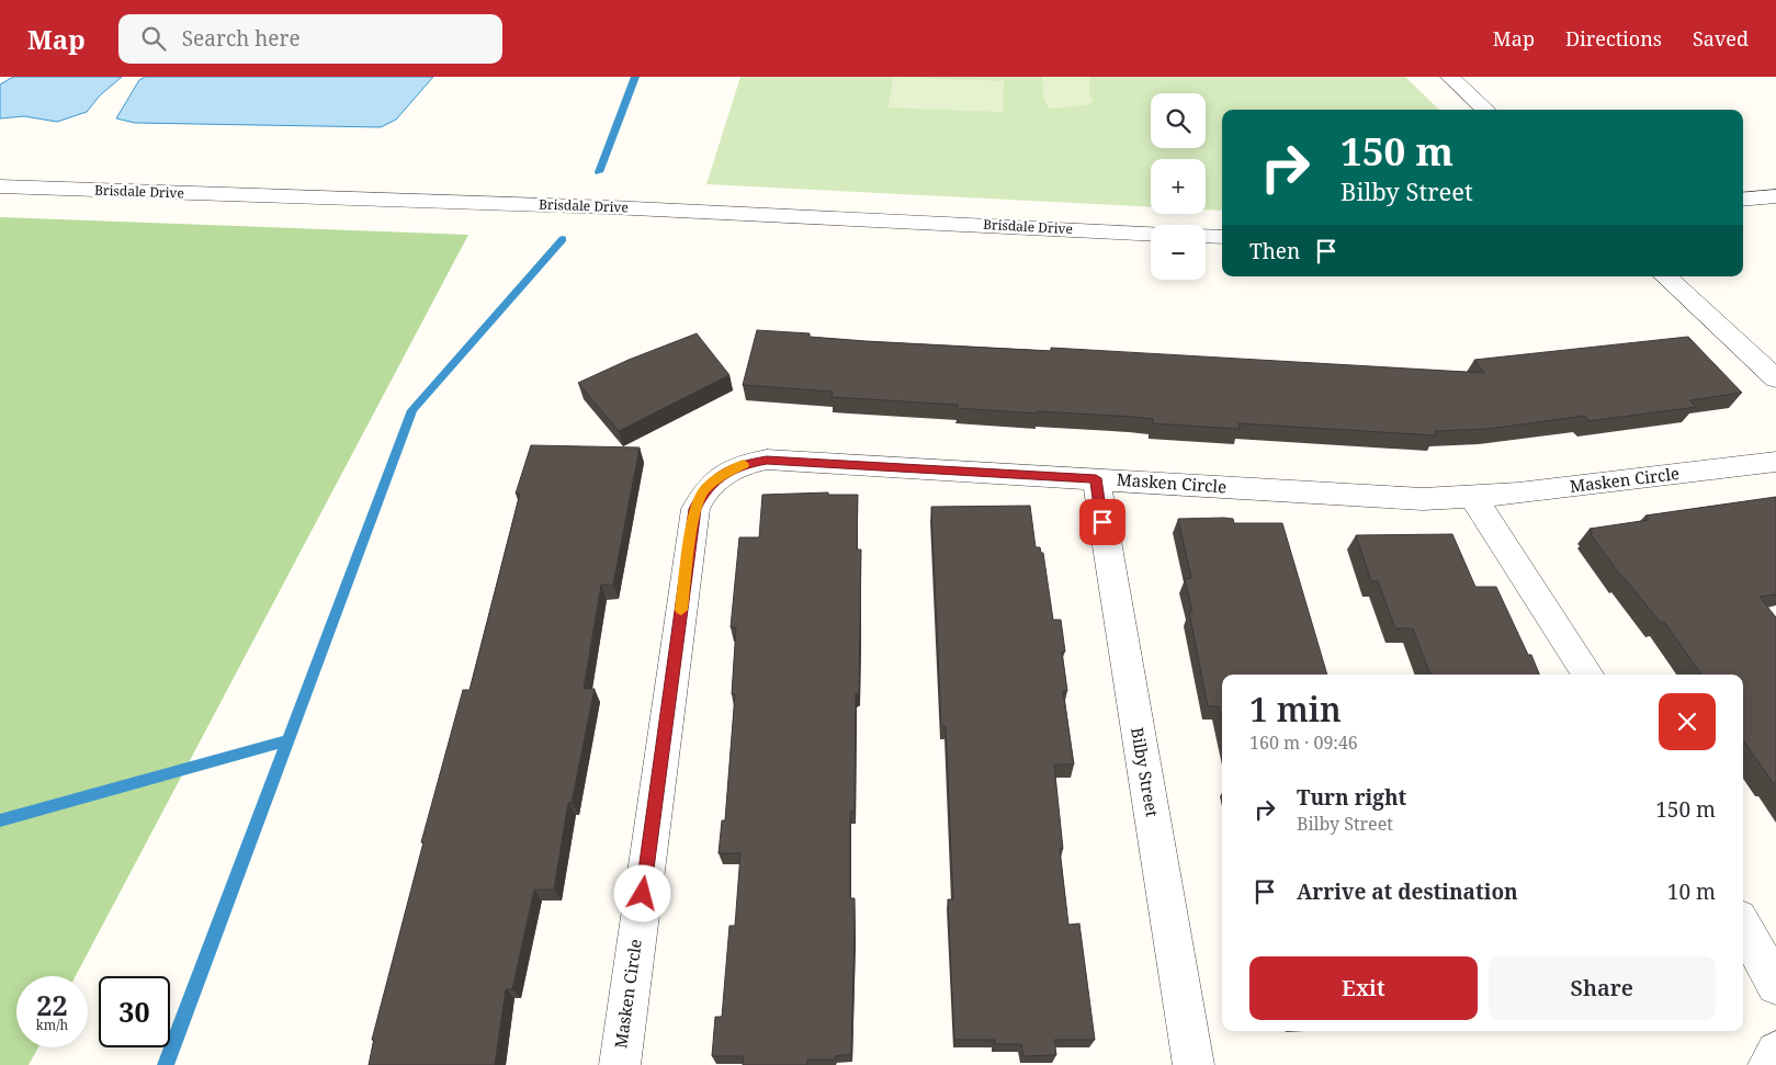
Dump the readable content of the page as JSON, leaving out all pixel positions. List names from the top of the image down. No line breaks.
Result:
{"streets":{"street":["Brisdale Drive","Masken Circle","Bilby Street"]},"crossings":[["Masken Circle","Bilby Street"]],"page":{"header":"Map","search":"Search here","nav":["Map","Directions","Saved"],"map_buttons":["+","−"],"turn":["150 m","Bilby Street"],"then":"Then","heading":["1 min","160 m · 09:46"],"list":[{"name":"Turn right","note":"Bilby Street","value":"150 m"},{"name":"Arrive at destination","value":"10 m"}],"buttons":["Exit","Share"],"speed":"22 km/h","limit":"30"}}
